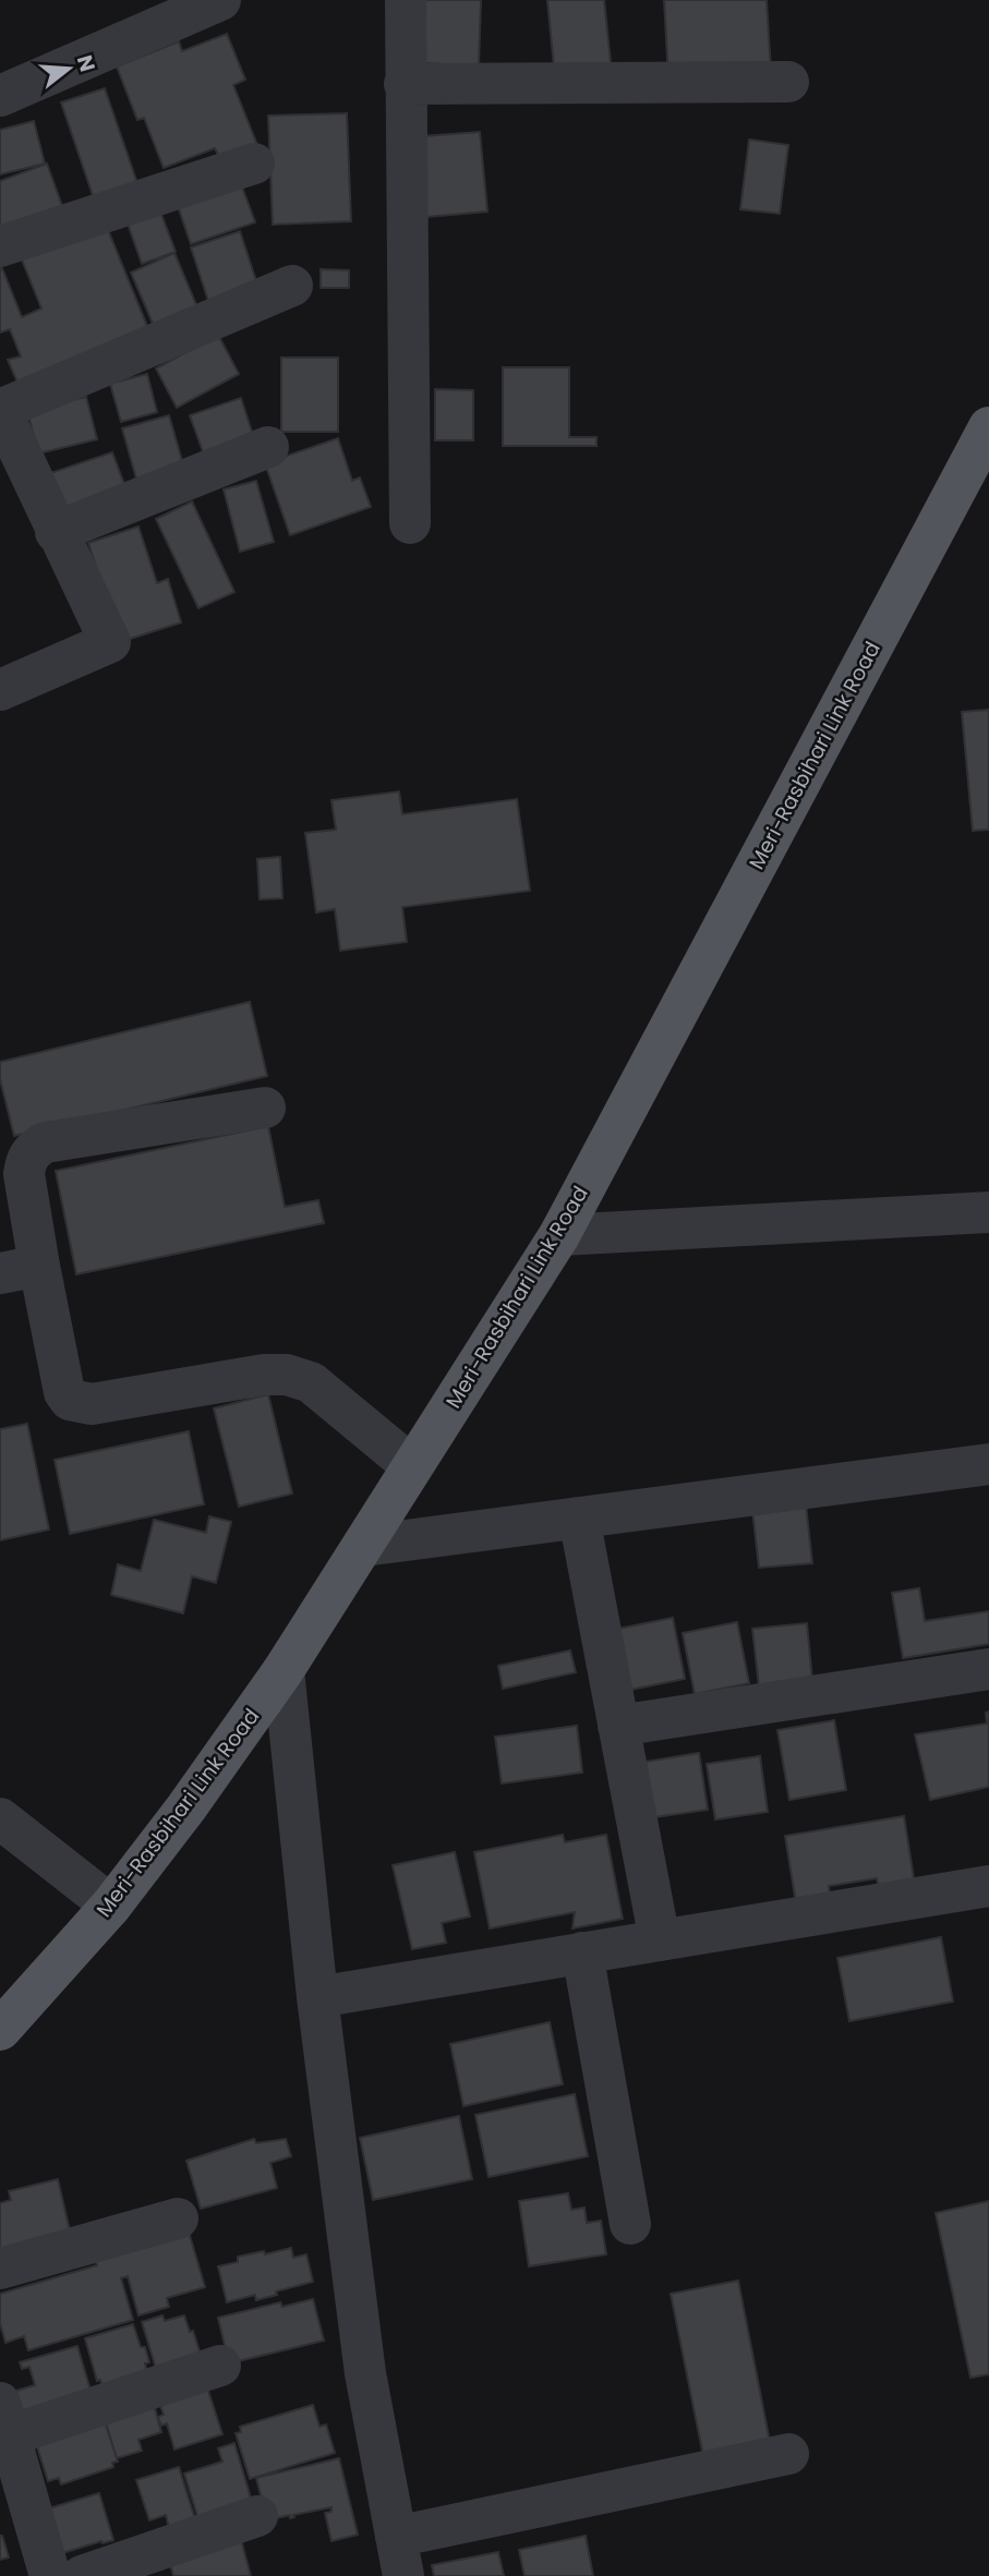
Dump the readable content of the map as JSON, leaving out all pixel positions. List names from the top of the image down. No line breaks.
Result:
{"streets":{"main road":["Meri-Rasbihari Link Road"]},"north":"right"}
